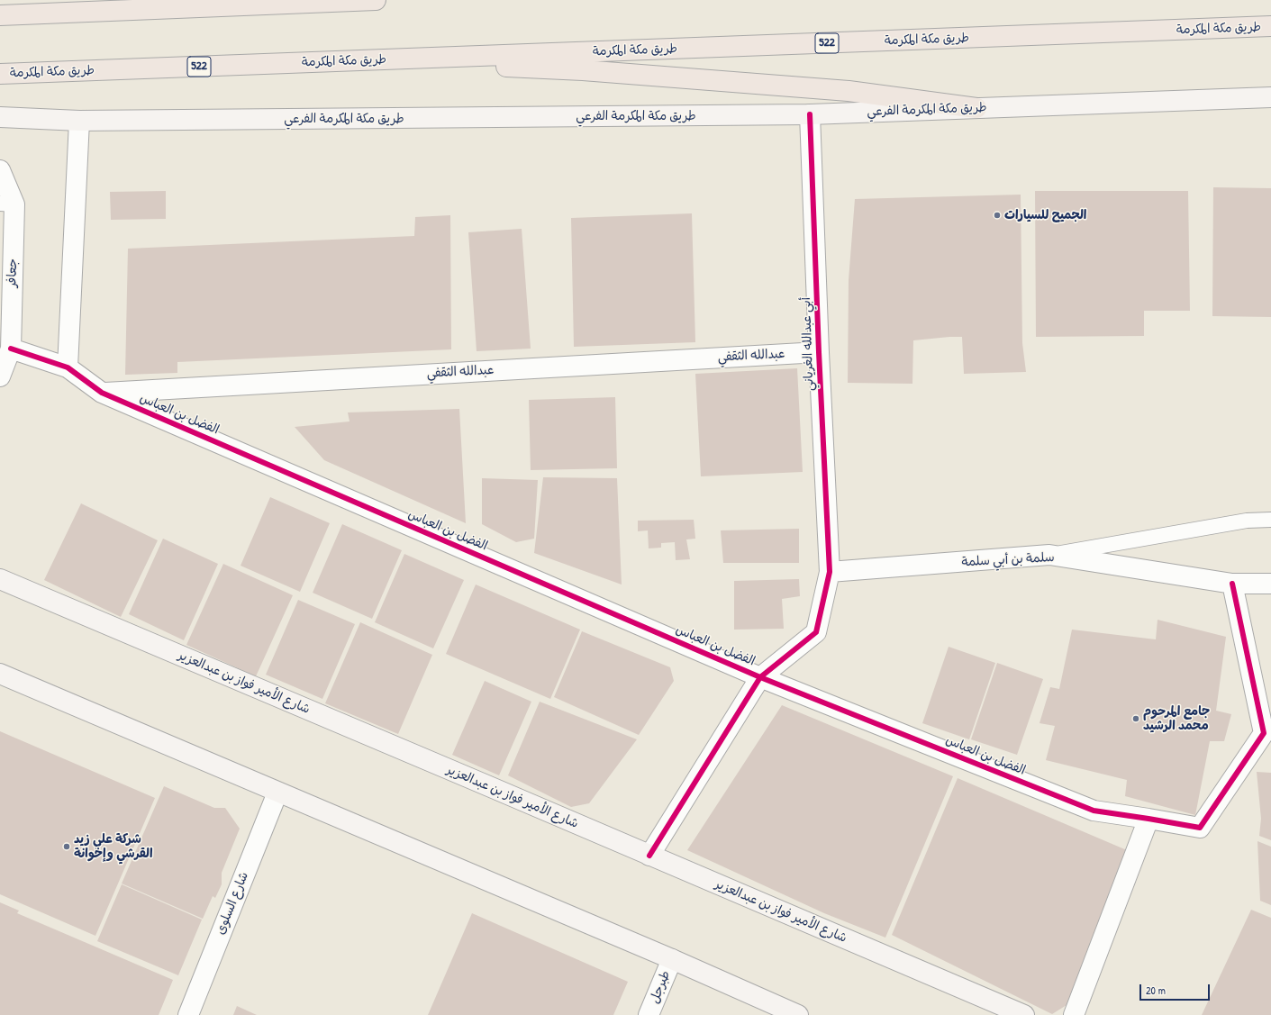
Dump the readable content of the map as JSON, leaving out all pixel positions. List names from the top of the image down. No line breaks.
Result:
{"streets":{"highway":["طريق مكة المكرمة","522"],"main road":["طريق مكة المكرمة الفرعي","شارع الأمير فواز بن عبدالعزير"],"street":["جعافر","أبي عبدالله الغرياني","عبدالله الثقفي","الفضل بن العباس","سلمة بن أبي سلمة","شارع السلوى","طبرجل"]},"crossings":[["طريق مكة المكرمة الفرعي","أبي عبدالله الغرياني"],["جعافر","الفضل بن العباس"],["أبي عبدالله الغرياني","عبدالله الثقفي"],["أبي عبدالله الغرياني","الفضل بن العباس"],["أبي عبدالله الغرياني","سلمة بن أبي سلمة"],["أبي عبدالله الغرياني","شارع الأمير فواز بن عبدالعزير"],["عبدالله الثقفي","الفضل بن العباس"],["الفضل بن العباس","سلمة بن أبي سلمة"]],"places":["الجميح للسيارات","جامع المرحوم محمد الرشيد","شركة علي زيد القرشي وإخوانة"],"scale_bar":"20 m"}
